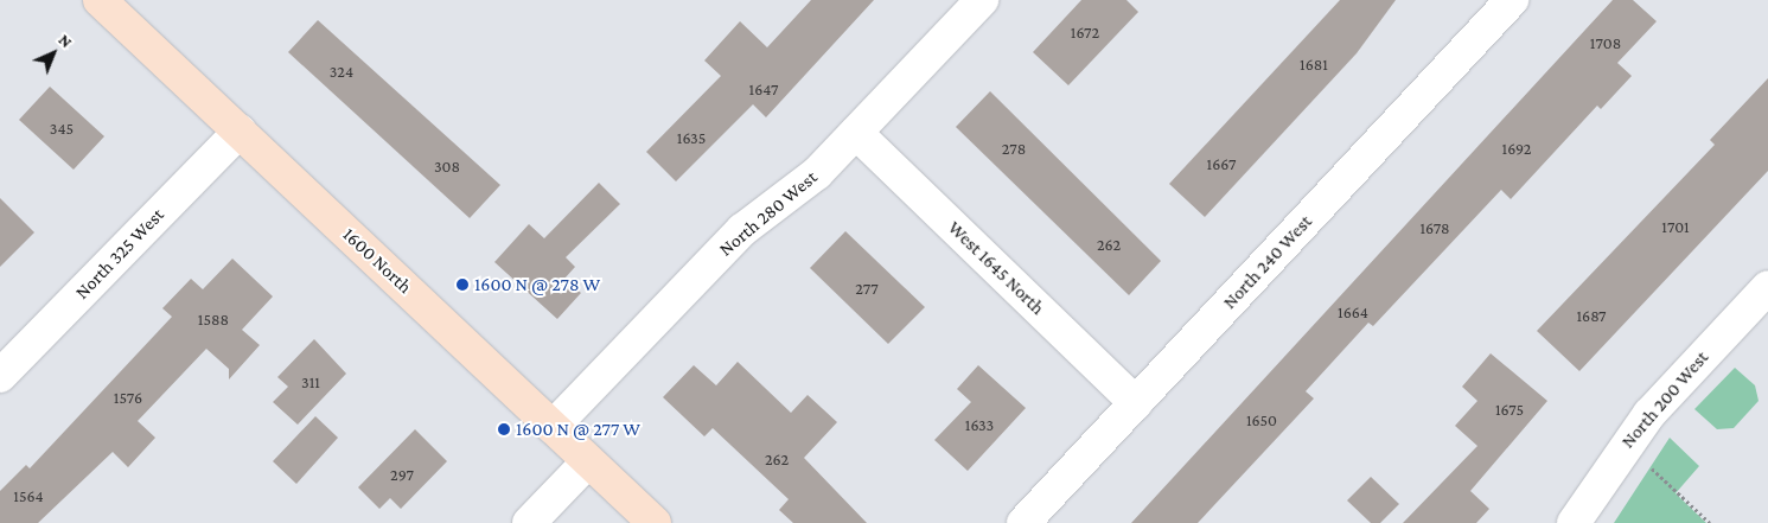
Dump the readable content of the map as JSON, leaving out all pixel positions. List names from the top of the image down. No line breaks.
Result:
{"streets":{"main road":["1600 North"],"street":["North 280 West","North 325 West","North 240 West","West 1645 North","North 200 West"]},"crossings":[["North 280 West","1600 North"],["North 280 West","West 1645 North"],["North 325 West","1600 North"],["North 240 West","West 1645 North"]],"places":["1600 N @ 278 W","1600 N @ 277 W"],"house_numbers":["1672","1708","1681","324","1647","345","1635","278","1692","1667","308","1701","1678","262","277","1664","1687","1588","311","1576","1675","1650","1633","262","297","1564"],"north":"top right"}
